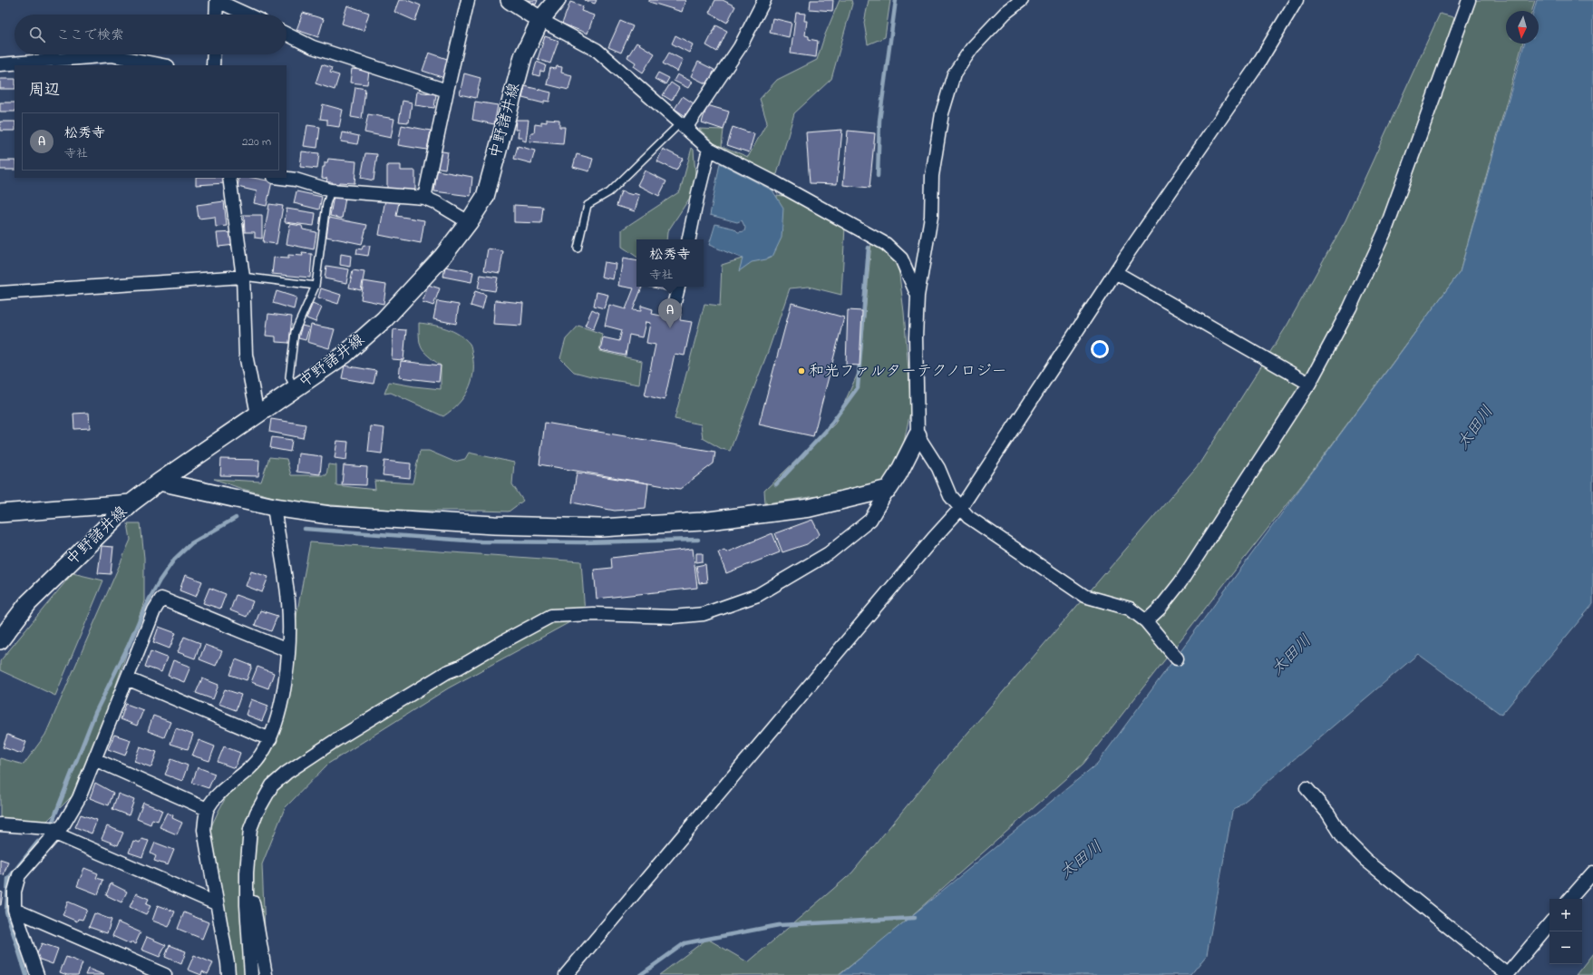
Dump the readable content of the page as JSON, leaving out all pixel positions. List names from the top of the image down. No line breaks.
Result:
{"streets":{"street":["中野諸井線"]},"water":["太田川"],"places":["和光ファルターテクノロジー"],"north":"bottom","page":{"search":"ここで検索","heading":"周辺","list":[{"mark":"A","name":"松秀寺","note":"寺社","value":"220 m"}],"popup":["松秀寺","寺社"],"pins":"A","map_buttons":["+","−"]}}
